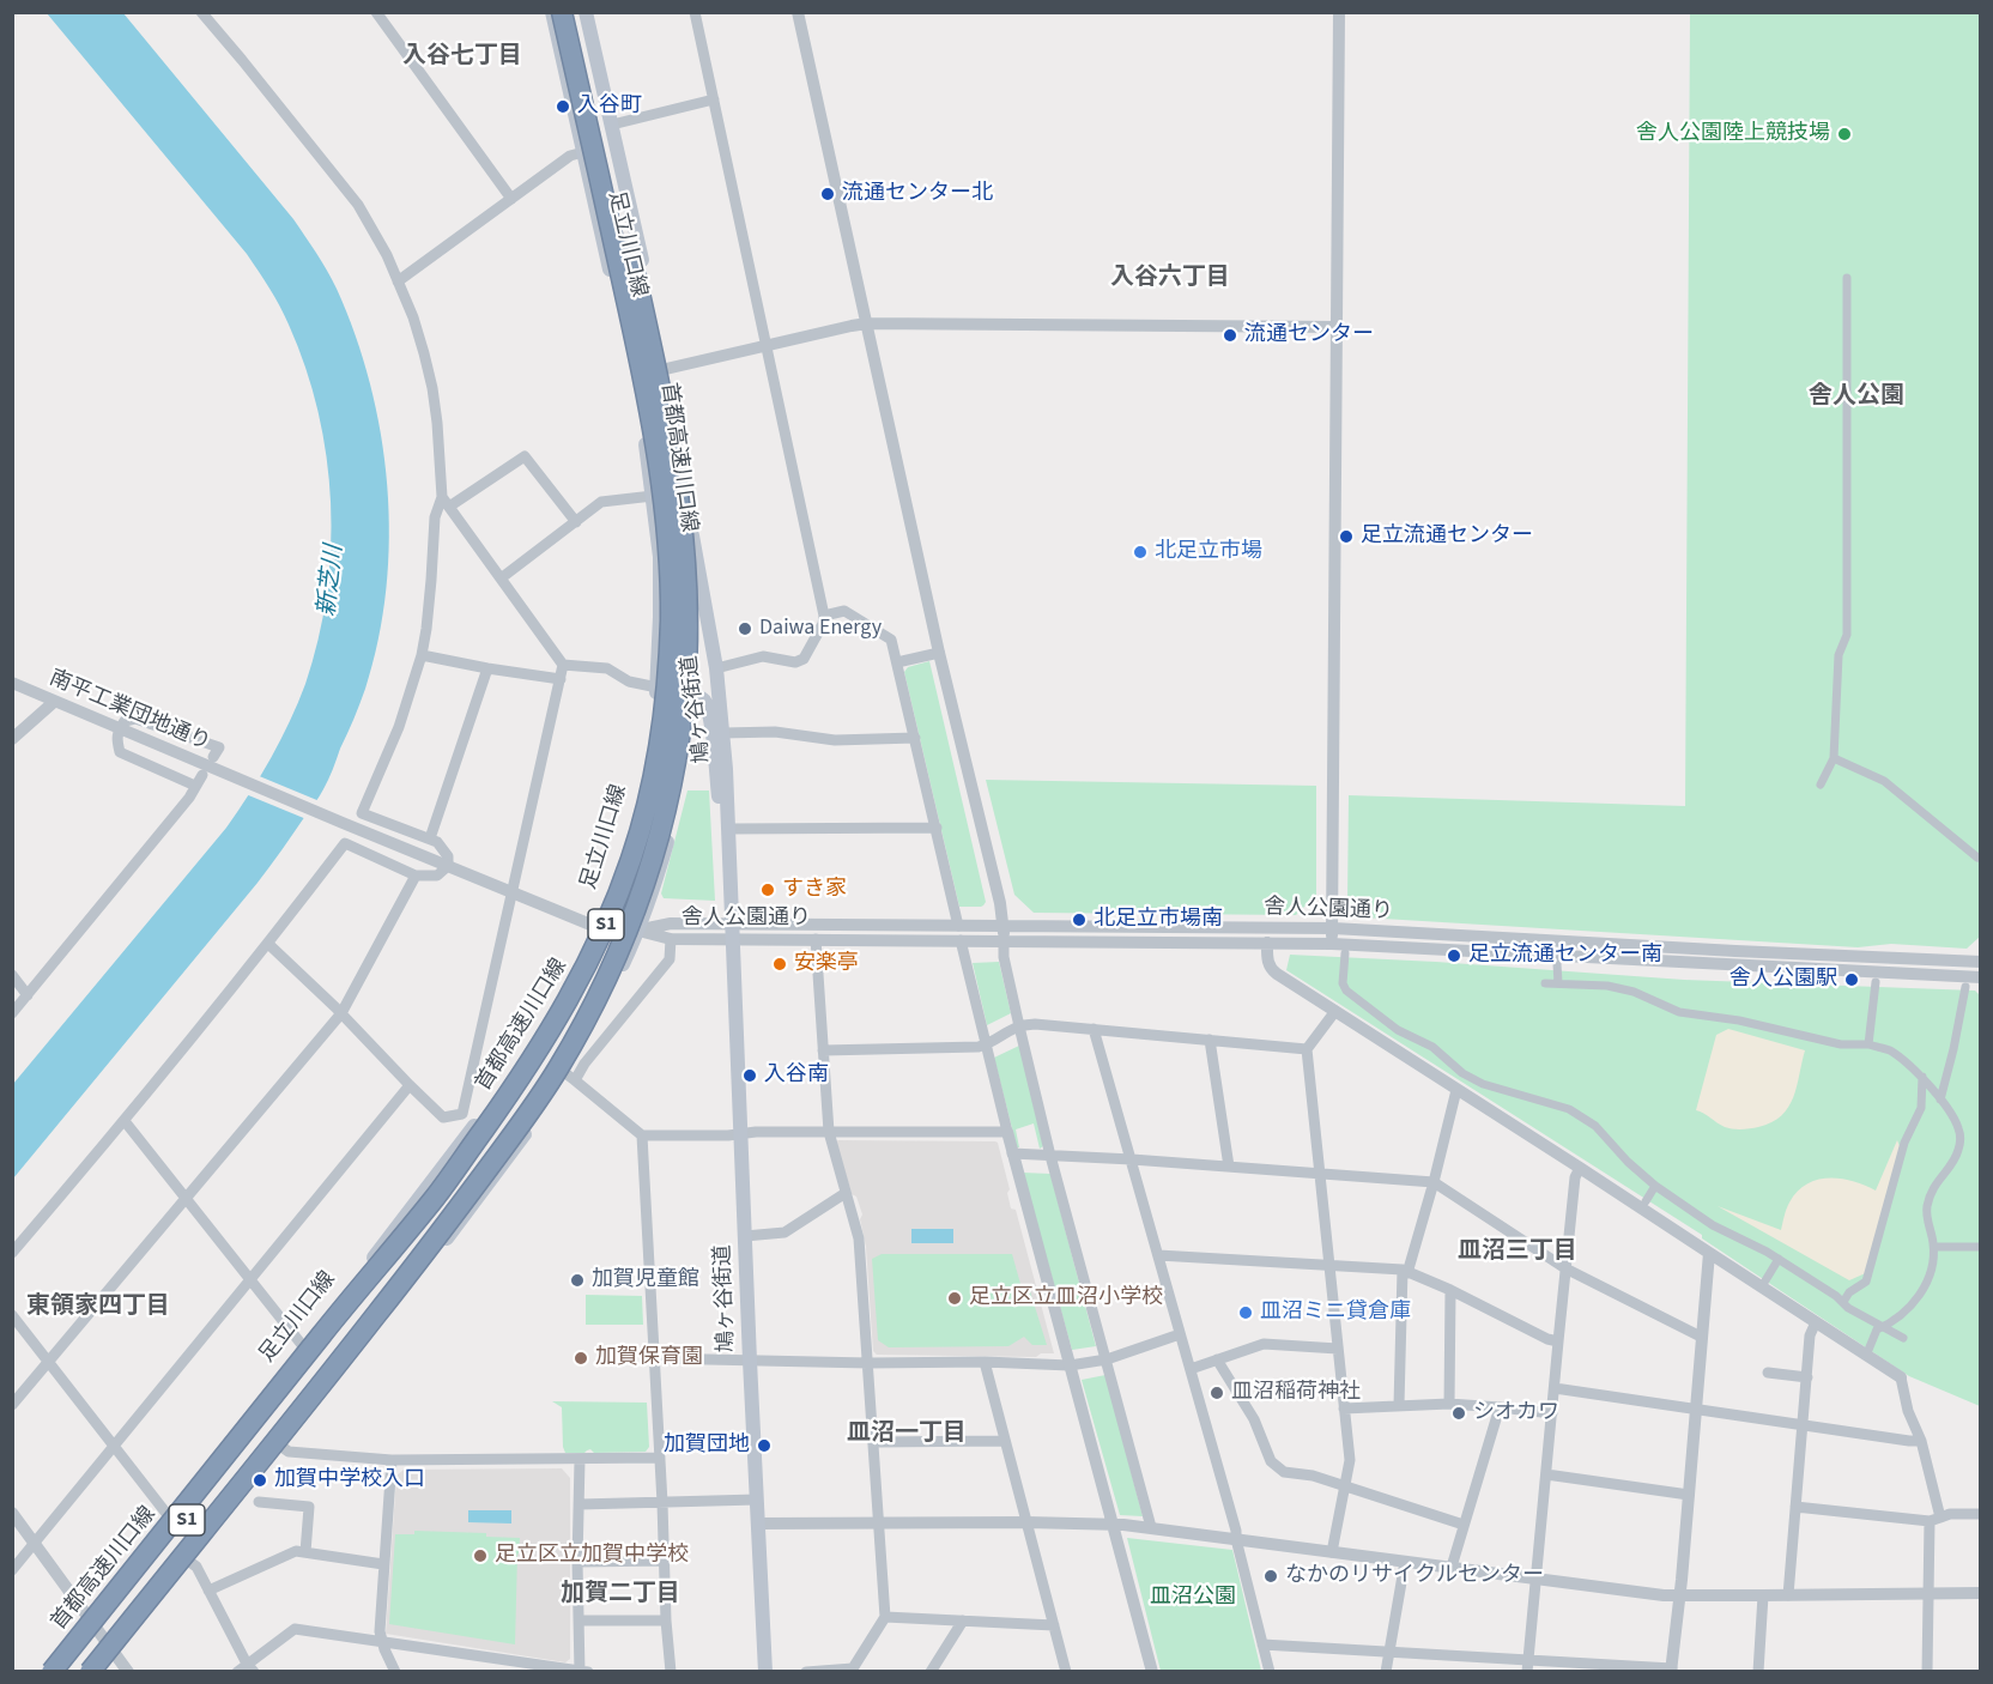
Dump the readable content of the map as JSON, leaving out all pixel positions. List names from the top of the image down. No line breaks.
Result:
{"streets":{"highway":["首都高速川口線","S1"],"main road":["足立川口線","鳩ヶ谷街道"],"street":["南平工業団地通り","舎人公園通り"]},"crossings":[["足立川口線","鳩ヶ谷街道"],["足立川口線","舎人公園通り"],["足立川口線","S1"],["鳩ヶ谷街道","舎人公園通り"]],"districts":["入谷七丁目","入谷六丁目","舎人公園","皿沼三丁目","東領家四丁目","皿沼一丁目","加賀二丁目"],"water":["新芝川"],"parks":["皿沼公園"],"places":["入谷町","舎人公園陸上競技場","流通センター北","流通センター","足立流通センター","北足立市場","Daiwa Energy","すき家","北足立市場南","足立流通センター南","安楽亭","舎人公園駅","入谷南","加賀児童館","足立区立皿沼小学校","皿沼ミニ貸倉庫","加賀保育園","皿沼稲荷神社","シオカワ","加賀団地","加賀中学校入口","足立区立加賀中学校","なかのリサイクルセンター"]}
